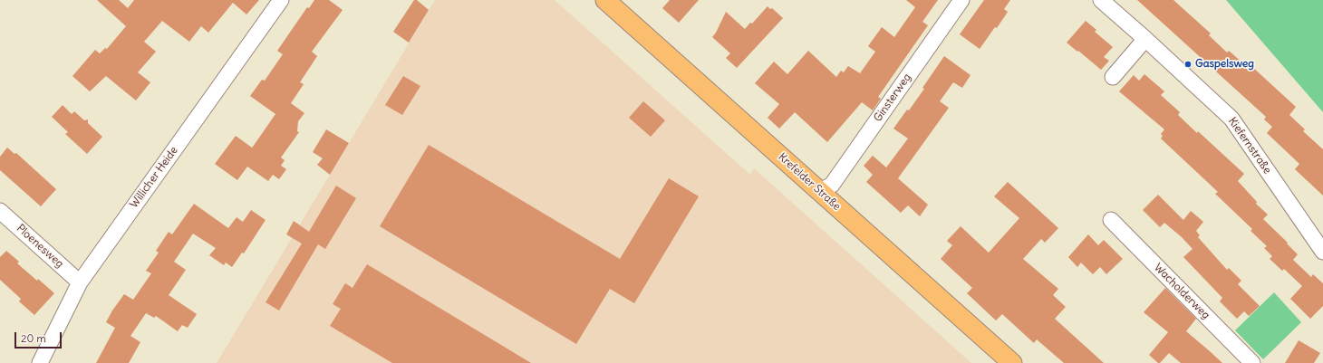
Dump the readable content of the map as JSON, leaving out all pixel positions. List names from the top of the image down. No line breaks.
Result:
{"streets":{"main road":["Krefelder Straße"],"street":["Ginsterweg","Kiefernstraße","Willicher Heide","Ploenesweg","Wacholderweg"]},"crossings":[["Ginsterweg","Krefelder Straße"],["Willicher Heide","Ploenesweg"]],"places":["Gaspelsweg"],"scale_bar":"20 m"}
